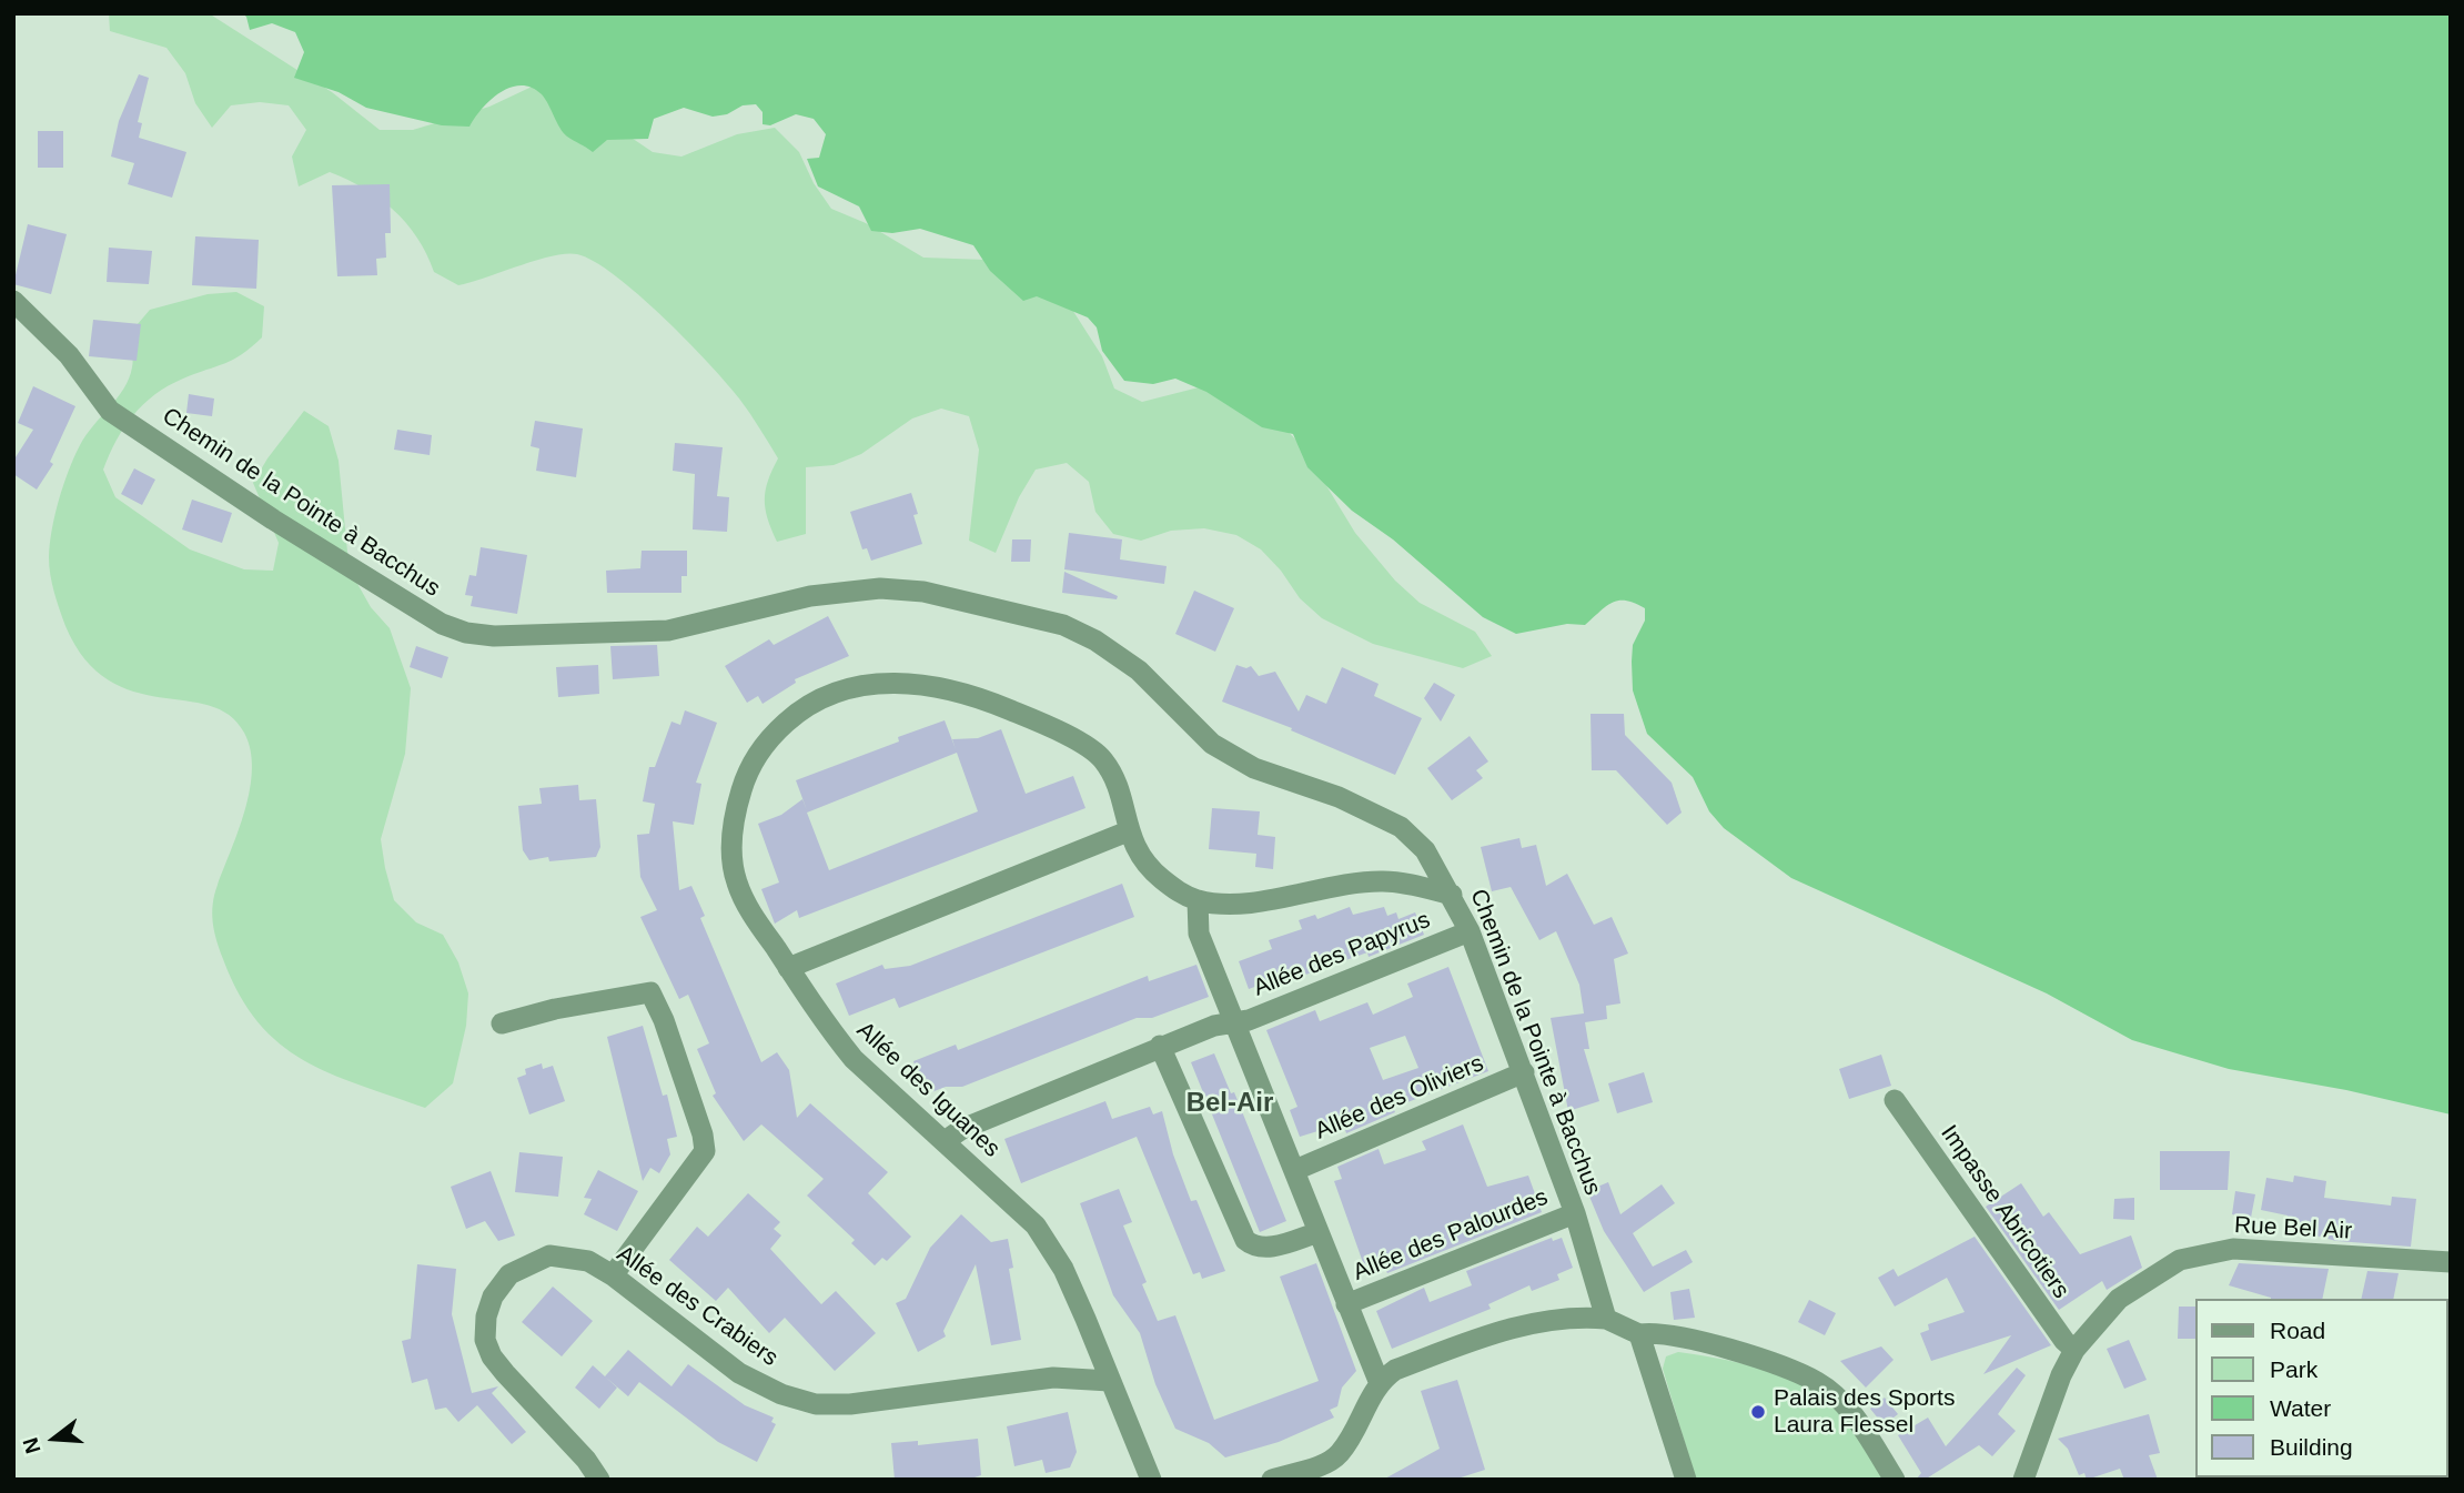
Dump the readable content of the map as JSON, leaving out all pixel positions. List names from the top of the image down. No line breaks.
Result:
{"streets":{"street":["Chemin de la Pointe à Bacchus","Allée des Papyrus","Allée des Iguanes","Allée des Oliviers","Impasse Abricotiers","Rue Bel Air","Allée des Palourdes","Allée des Crabiers"]},"crossings":[["Chemin de la Pointe à Bacchus","Allée des Papyrus"],["Chemin de la Pointe à Bacchus","Allée des Iguanes"],["Chemin de la Pointe à Bacchus","Allée des Oliviers"],["Chemin de la Pointe à Bacchus","Allée des Palourdes"],["Allée des Papyrus","Allée des Iguanes"],["Allée des Iguanes","Allée des Crabiers"],["Impasse Abricotiers","Rue Bel Air"]],"districts":["Bel-Air"],"places":["Palais des Sports Laura Flessel"],"legend":["Road","Park","Water","Building"],"north":"left"}
